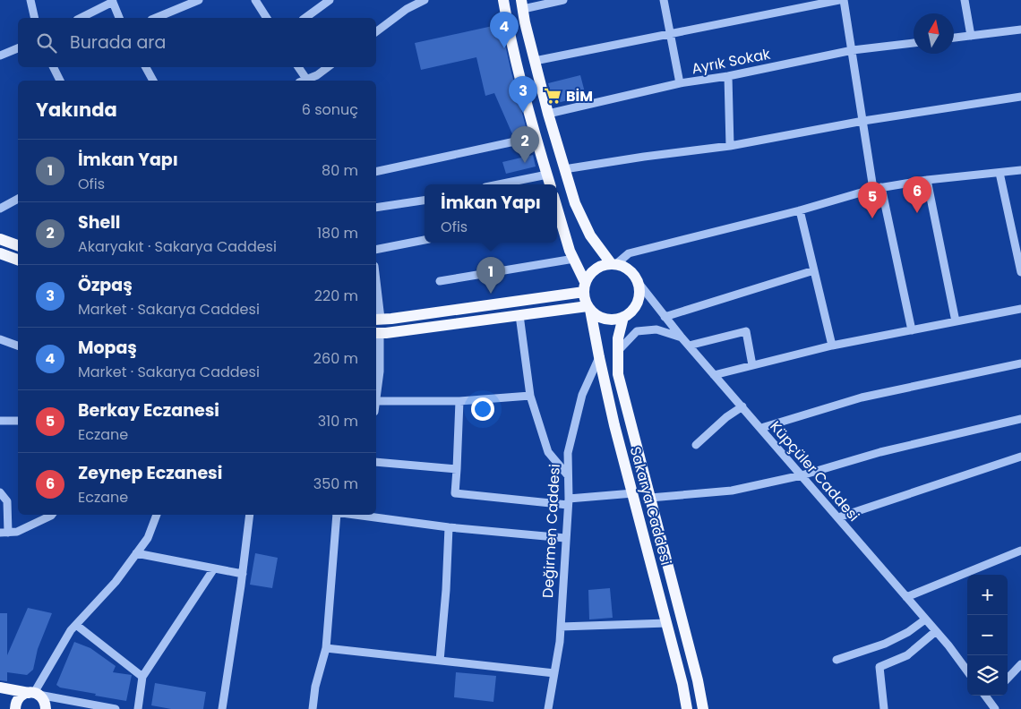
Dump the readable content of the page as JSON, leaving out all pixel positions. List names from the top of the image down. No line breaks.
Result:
{"streets":{"main road":["Sakarya Caddesi"],"street":["Ayrık Sokak","Küpçüler Caddesi","Değirmen Caddesi"]},"crossings":[["Küpçüler Caddesi","Sakarya Caddesi"],["Sakarya Caddesi","Değirmen Caddesi"]],"places":{"supermarket":["BİM"]},"north":"top","page":{"pins":["4","3","2","6","5","1"],"search":"Burada ara","heading":["Yakında","6 sonuç"],"list":[{"mark":"1","name":"İmkan Yapı","note":"Ofis","value":"80 m"},{"mark":"2","name":"Shell","note":"Akaryakıt · Sakarya Caddesi","value":"180 m"},{"mark":"3","name":"Özpaş","note":"Market · Sakarya Caddesi","value":"220 m"},{"mark":"4","name":"Mopaş","note":"Market · Sakarya Caddesi","value":"260 m"},{"mark":"5","name":"Berkay Eczanesi","note":"Eczane","value":"310 m"},{"mark":"6","name":"Zeynep Eczanesi","note":"Eczane","value":"350 m"}],"popup":["İmkan Yapı","Ofis"],"map_buttons":["+","−"]}}
